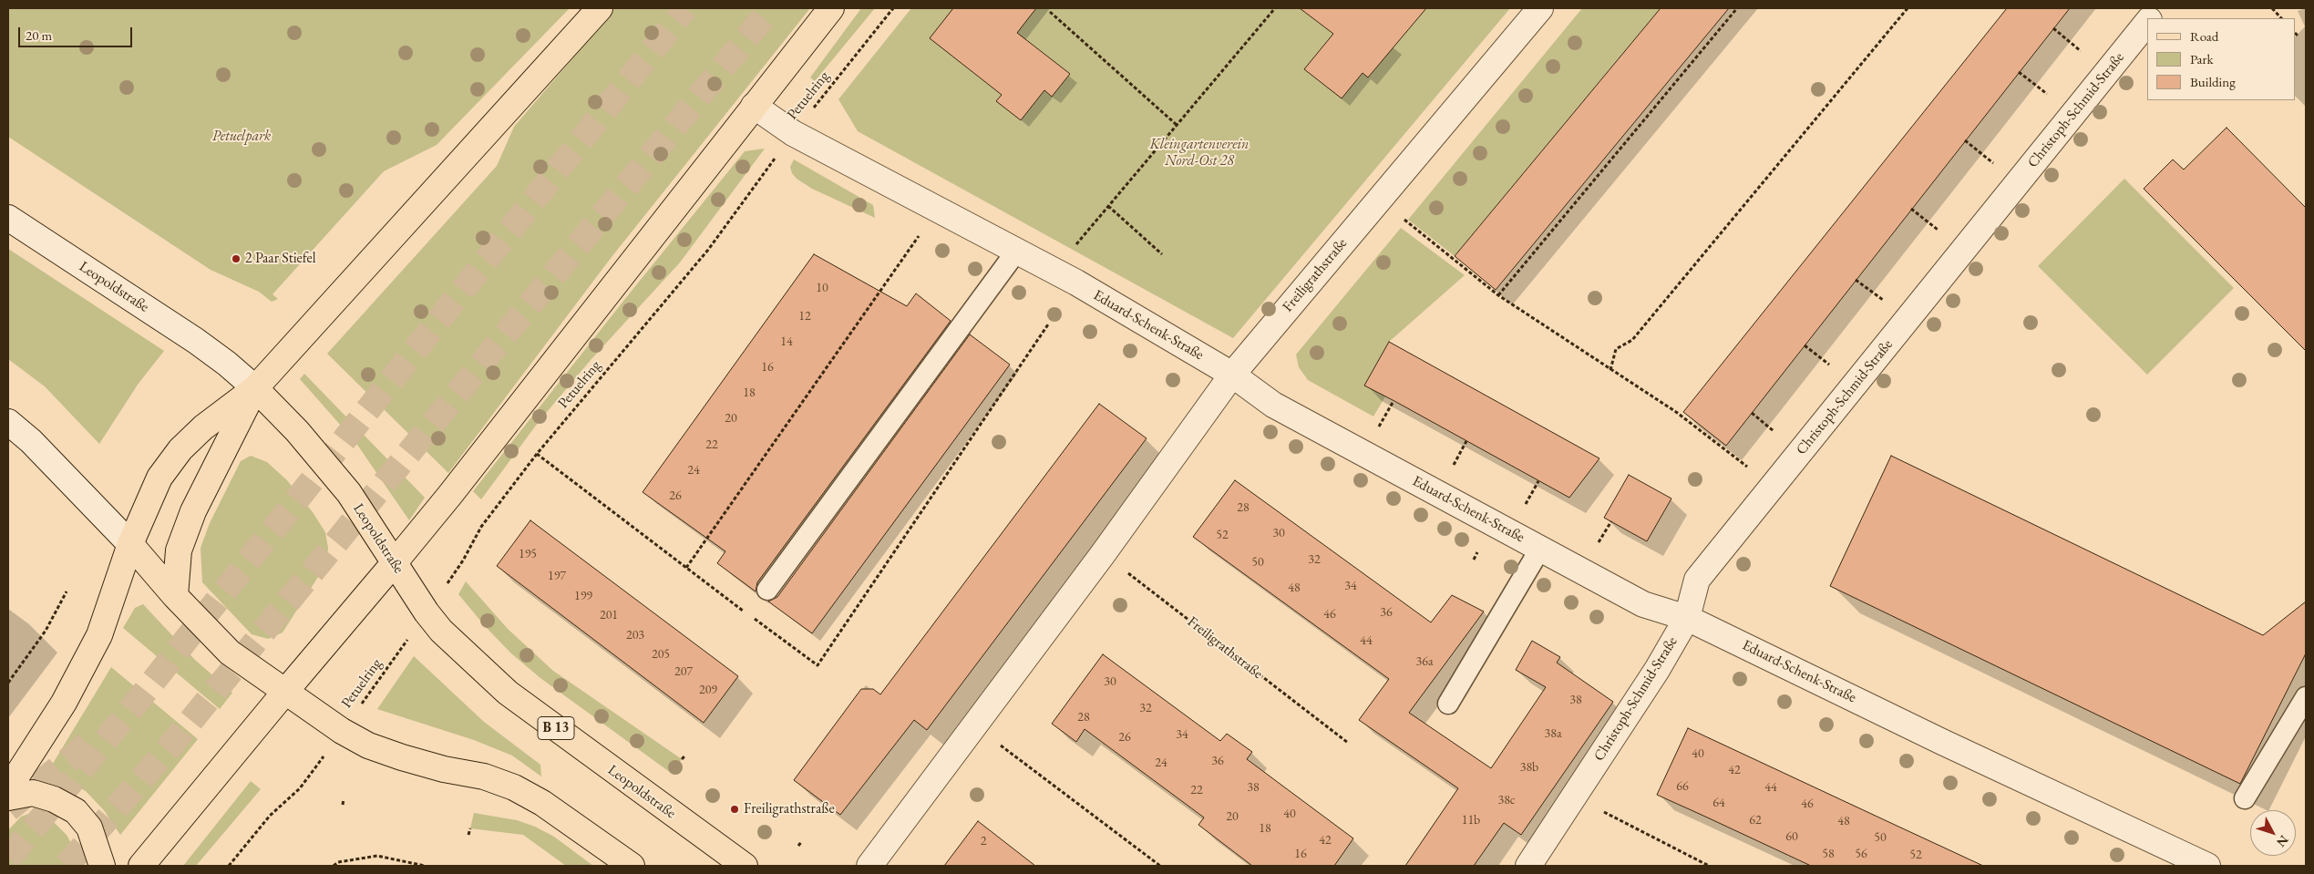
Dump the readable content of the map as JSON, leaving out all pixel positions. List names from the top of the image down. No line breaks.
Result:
{"streets":{"main road":["Leopoldstraße","B 13"],"street":["Christoph-Schmid-Straße","Freiligrathstraße","Eduard-Schenk-Straße"],"path":["Petuelring"]},"crossings":[["Petuelring","Leopoldstraße"],["Petuelring","Eduard-Schenk-Straße"],["Christoph-Schmid-Straße","Eduard-Schenk-Straße"],["Freiligrathstraße","Eduard-Schenk-Straße"]],"parks":["Petuelpark","Kleingartenverein Nord-Ost 28"],"places":["2 Paar Stiefel","Freiligrathstraße"],"house_numbers":["10","12","14","16","18","20","22","24","26","28","30","52","195","32","50","197","34","48","199","36","46","201","203","44","205","36a","207","30","209","38","32","28","38a","34","26","40","36","24","38b","42","66","38","44","22","38c","64","46","40","20","11b","62","48","18","60","50","42","2","16","58","56","52"],"legend":["Road","Park","Building"],"scale_bar":"20 m","north":"bottom right"}
